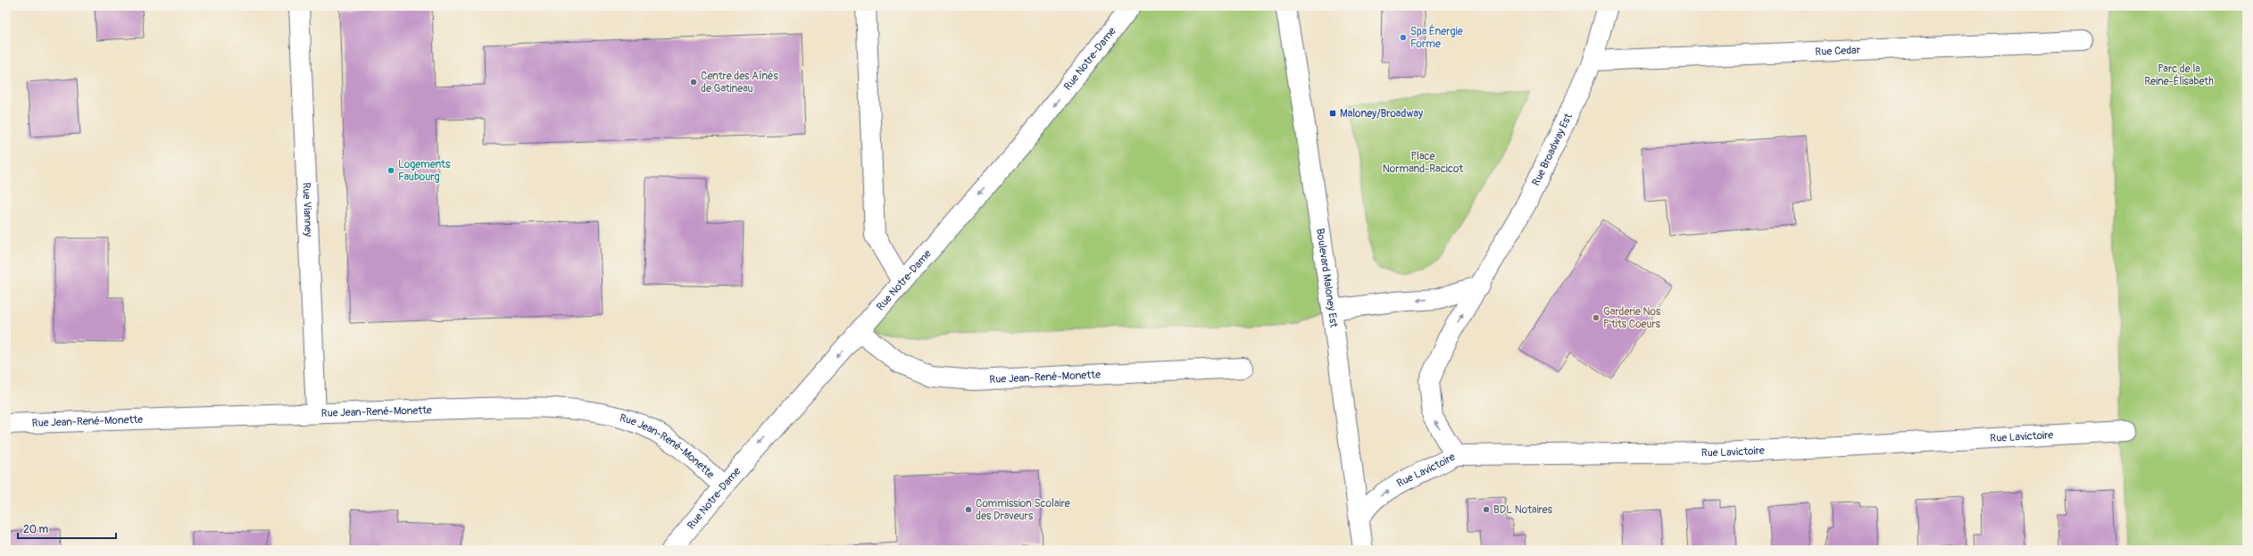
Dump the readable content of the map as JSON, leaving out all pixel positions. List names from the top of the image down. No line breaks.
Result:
{"streets":{"street":["Rue Cedar","Rue Notre-Dame","Rue Broadway Est","Rue Vianney","Boulevard Maloney Est","Rue Jean-René-Monette","Rue Lavictoire"]},"crossings":[["Rue Cedar","Rue Broadway Est"],["Rue Notre-Dame","Rue Jean-René-Monette"],["Rue Broadway Est","Rue Lavictoire"],["Rue Vianney","Rue Jean-René-Monette"],["Boulevard Maloney Est","Rue Lavictoire"]],"one_way":["Rue Notre-Dame"],"parks":["Parc de la Reine-Élisabeth","Place Normand-Racicot"],"places":{"other":["Spa Énergie Forme","Centre des Aînés de Gatineau","Logements Faubourg","Garderie Nos P'tits Coeurs","Commission Scolaire des Draveurs","BDL Notaires"],"transit":["Maloney/Broadway"]},"scale_bar":"20 m"}
